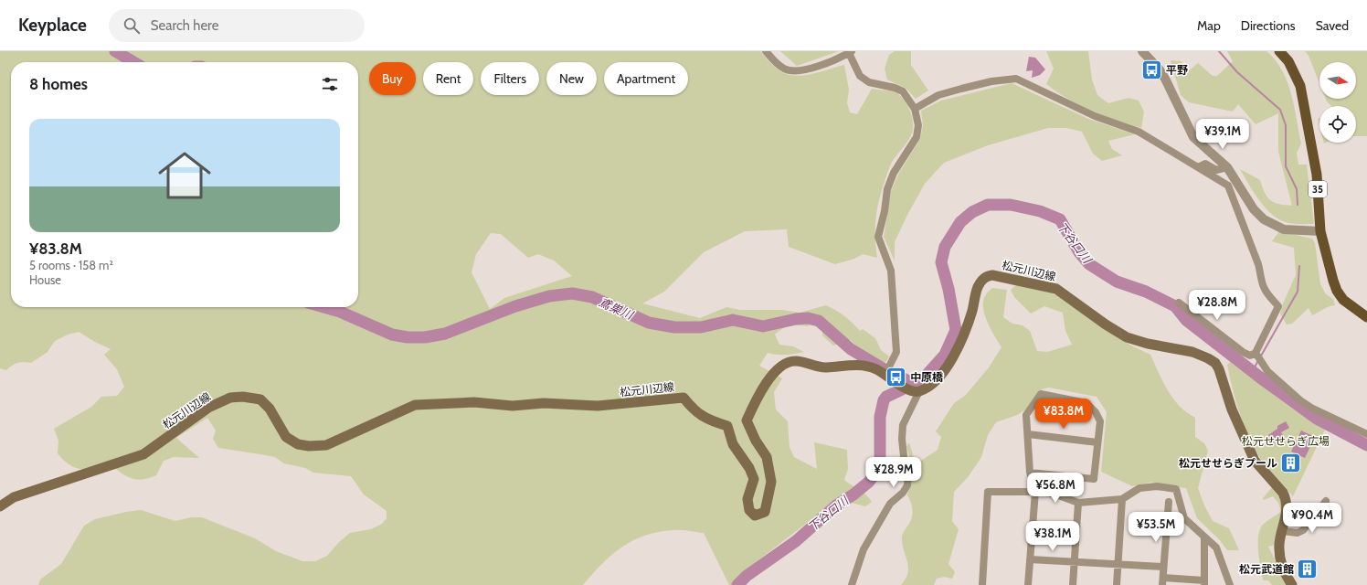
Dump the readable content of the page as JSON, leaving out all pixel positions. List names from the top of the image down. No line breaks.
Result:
{"streets":{"main road":["35","松元川辺線"]},"water":["下谷口川","鳶巣川"],"parks":["松元せせらぎ広場"],"places":{"bus stop":["平野","中原橋"],"building":["松元せせらぎプール","松元武道館"]},"north":"right","page":{"header":"Keyplace","search":"Search here","nav":["Map","Directions","Saved"],"chip":["Buy","Rent","Filters","New","Apartment"],"heading":"8 homes","list":[{"name":"¥83.8M","note":"5 rooms · 158 m² · House"}],"price":["¥39.1M","¥28.8M","¥83.8M","¥28.9M","¥56.8M","¥90.4M","¥53.5M","¥38.1M"]}}
